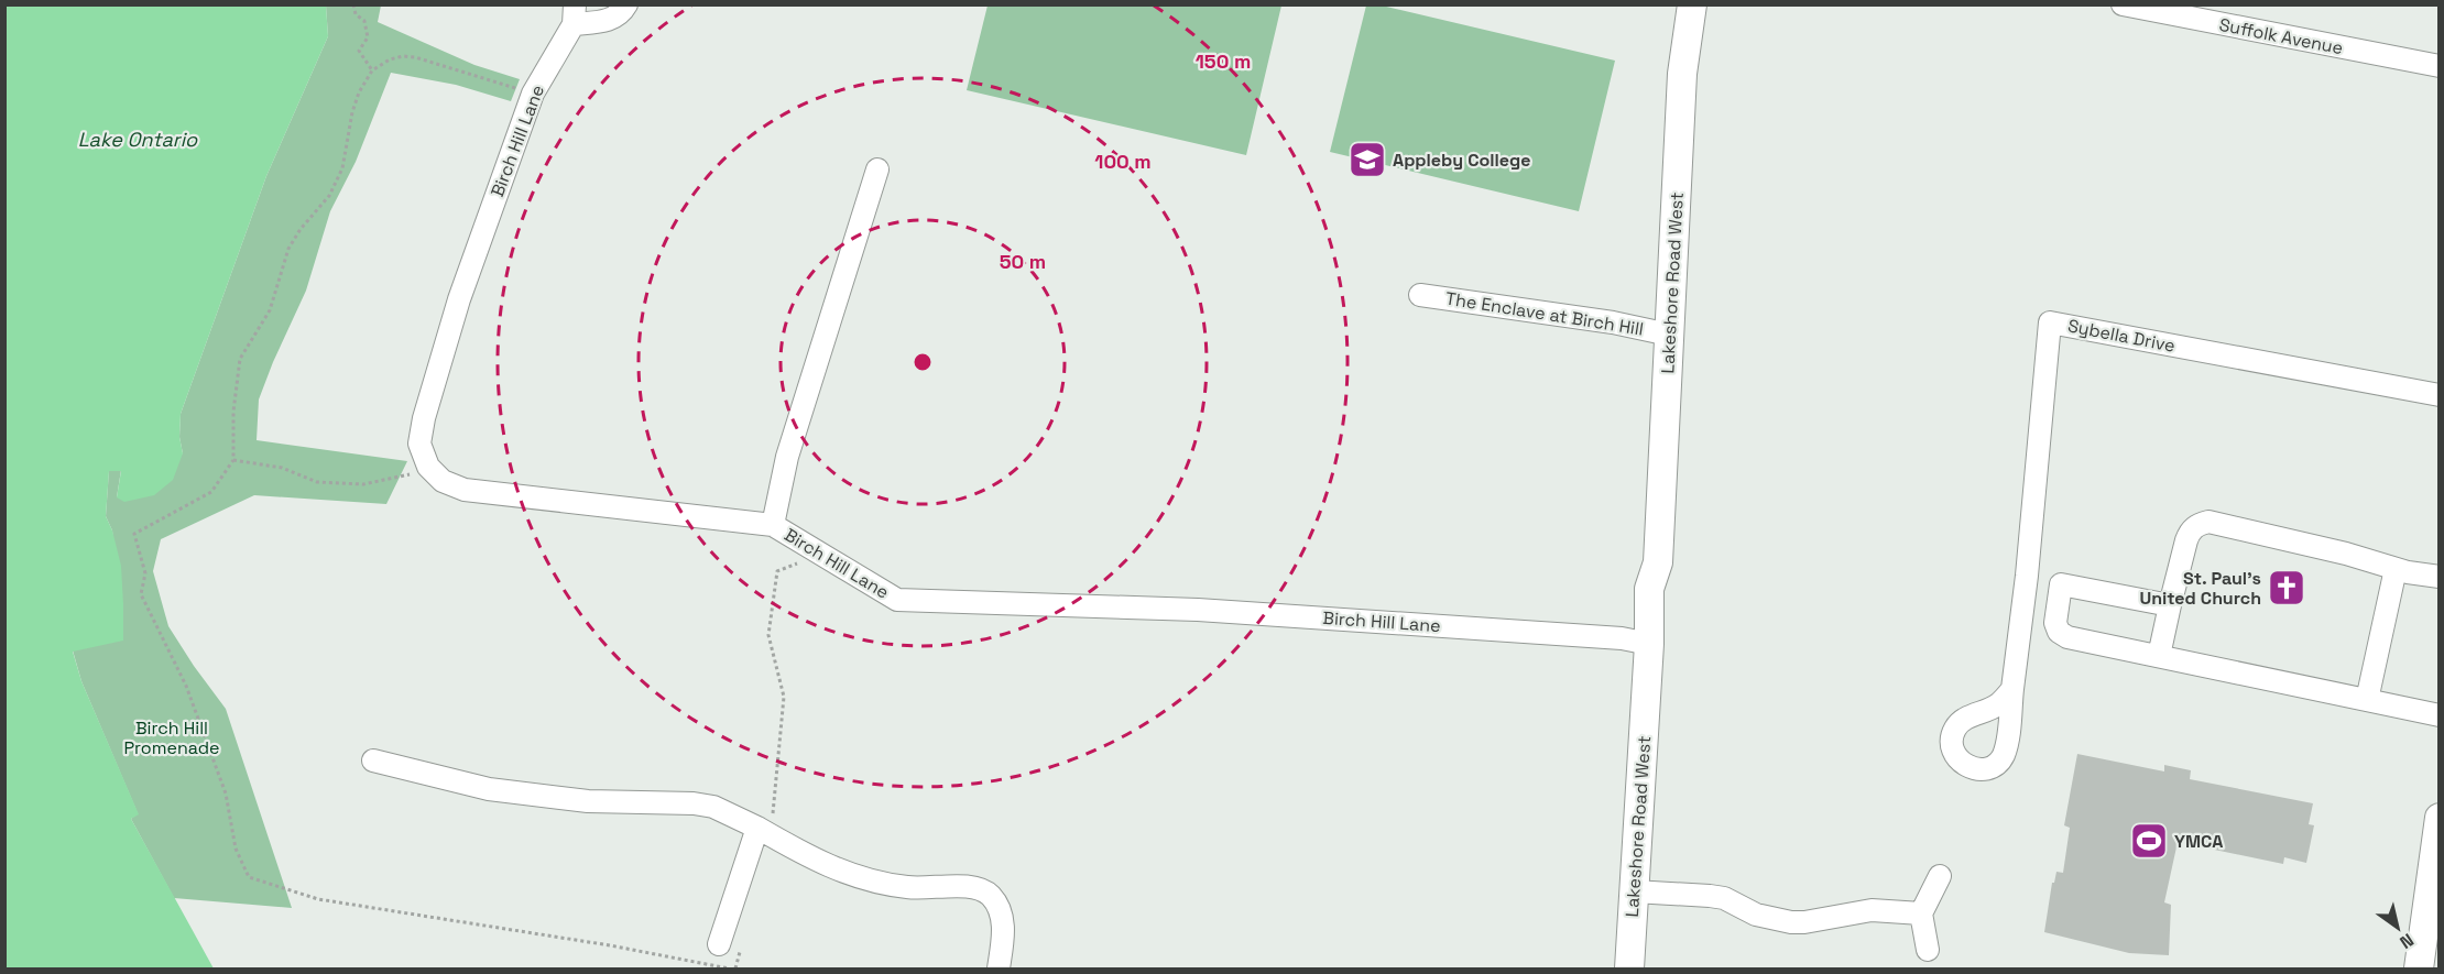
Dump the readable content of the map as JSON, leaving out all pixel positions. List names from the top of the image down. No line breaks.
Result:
{"streets":{"main road":["Lakeshore Road West"],"street":["Suffolk Avenue","Birch Hill Lane","The Enclave at Birch Hill","Sybella Drive"]},"crossings":[["Birch Hill Lane","Lakeshore Road West"],["Lakeshore Road West","The Enclave at Birch Hill"]],"water":["Lake Ontario"],"parks":["Birch Hill Promenade"],"places":{"school or university":["Appleby College"],"church":["St. Paul's United Church"],"sports":["YMCA"]},"north":"bottom right","rings":["150 m","100 m","50 m"]}
